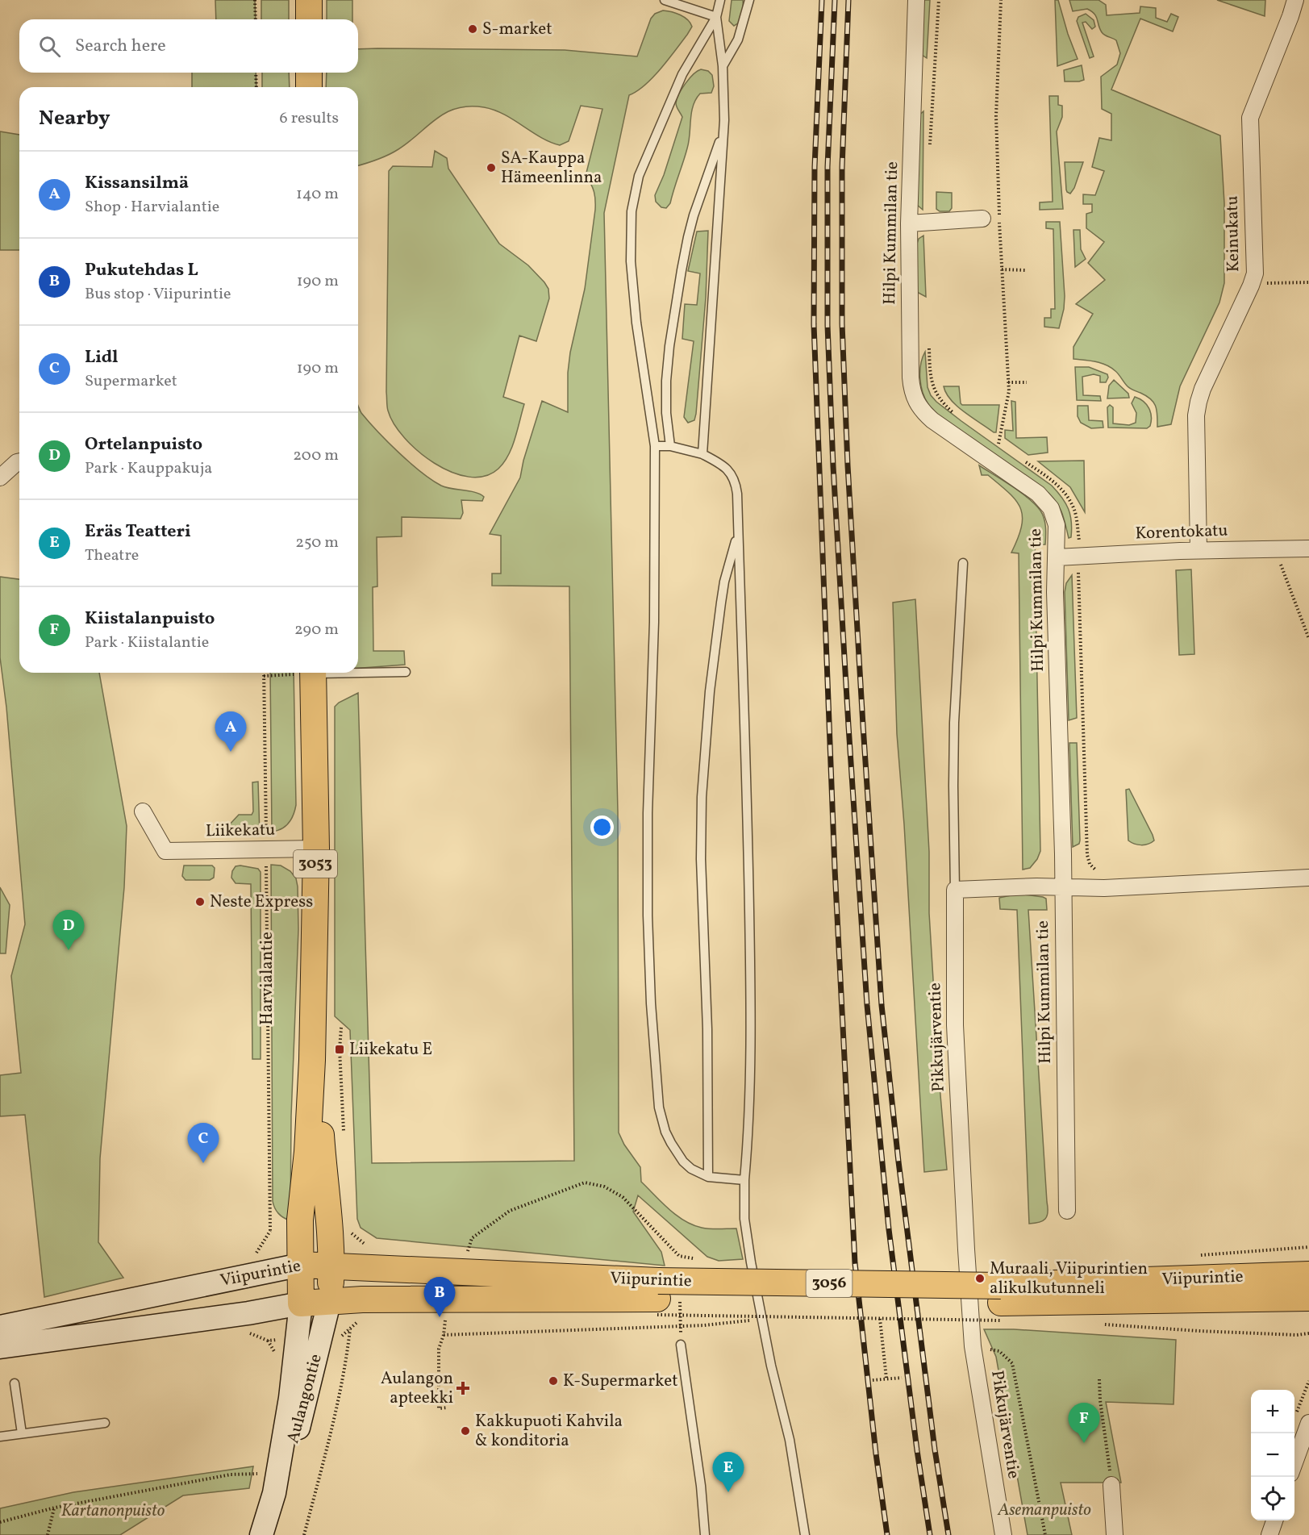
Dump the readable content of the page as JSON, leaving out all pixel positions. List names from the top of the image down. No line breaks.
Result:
{"streets":{"main road":["3053","Viipurintie","3056","Aulangontie"],"street":["Hilpi Kummilan tie","Keinukatu","Korentokatu","Liikekatu","Pikkujärventie"],"path":["Harvialantie"]},"crossings":[["Hilpi Kummilan tie","Korentokatu"],["Keinukatu","Korentokatu"],["Liikekatu","3053"],["Liikekatu","Harvialantie"],["3053","Viipurintie"],["3053","Aulangontie"],["Viipurintie","Aulangontie"]],"parks":["Asemanpuisto","Kartanonpuisto"],"places":{"other":["S-market","SA-Kauppa Hämeenlinna","Neste Express","Muraali, Viipurintien alikulkutunneli","K-Supermarket","Kakkupuoti Kahvila & konditoria"],"transit":["Liikekatu E"],"health":["Aulangon apteekki"]},"page":{"search":"Search here","heading":["Nearby","6 results"],"list":[{"mark":"A","name":"Kissansilmä","note":"Shop · Harvialantie","value":"140 m"},{"mark":"B","name":"Pukutehdas L","note":"Bus stop · Viipurintie","value":"190 m"},{"mark":"C","name":"Lidl","note":"Supermarket","value":"190 m"},{"mark":"D","name":"Ortelanpuisto","note":"Park · Kauppakuja","value":"200 m"},{"mark":"E","name":"Eräs Teatteri","note":"Theatre","value":"250 m"},{"mark":"F","name":"Kiistalanpuisto","note":"Park · Kiistalantie","value":"290 m"}],"pins":["A","D","C","B","F","E"],"map_buttons":["+","−"]}}
